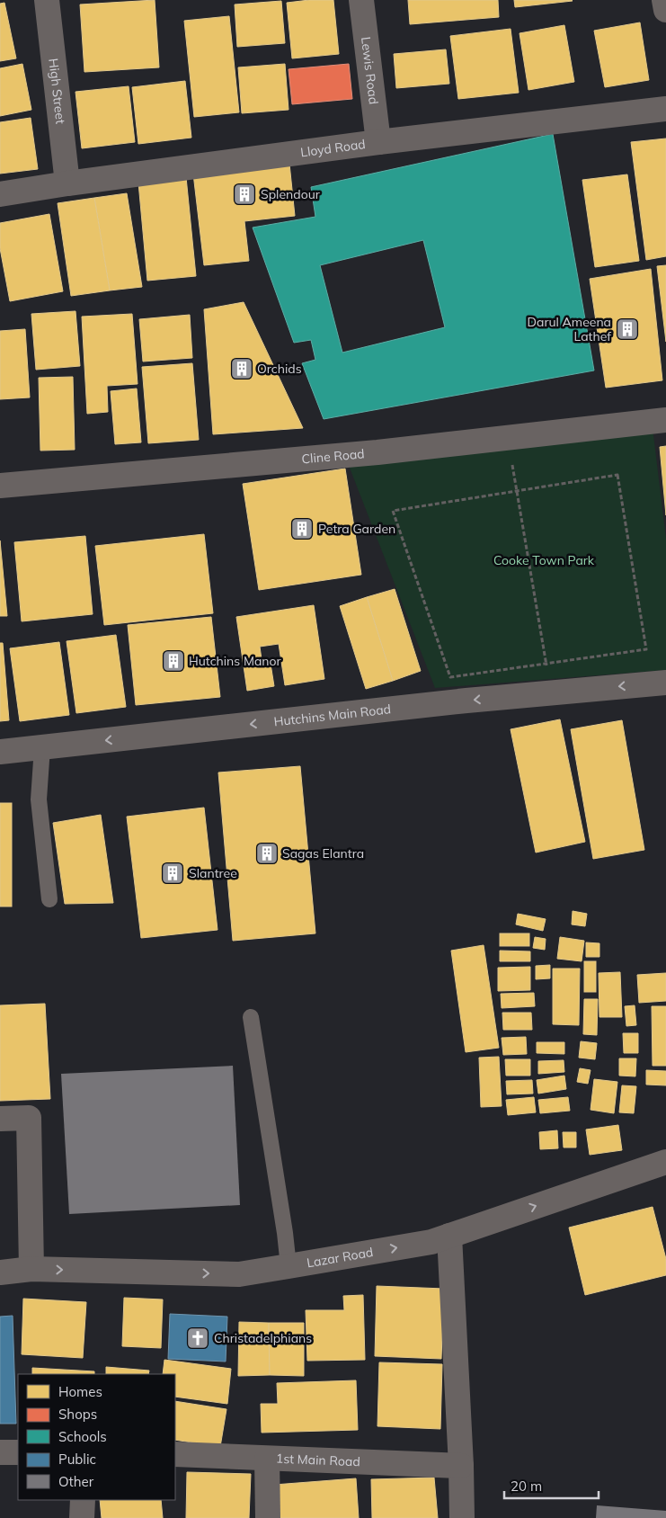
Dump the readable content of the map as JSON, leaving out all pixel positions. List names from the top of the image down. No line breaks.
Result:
{"streets":{"street":["Lewis Road","High Street","Lloyd Road","Cline Road","Hutchins Main Road","Lazar Road","1st Main Road"]},"crossings":[["Lewis Road","Lloyd Road"],["High Street","Lloyd Road"]],"one_way":["Hutchins Main Road","Lazar Road"],"parks":["Cooke Town Park"],"places":{"building":["Splendour","Darul Ameena Lathef","Orchids","Petra Garden","Hutchins Manor","Sagas Elantra","Slantree"],"church":["Christadelphians"]},"legend":["Homes","Shops","Schools","Public","Other"],"scale_bar":"20 m"}
